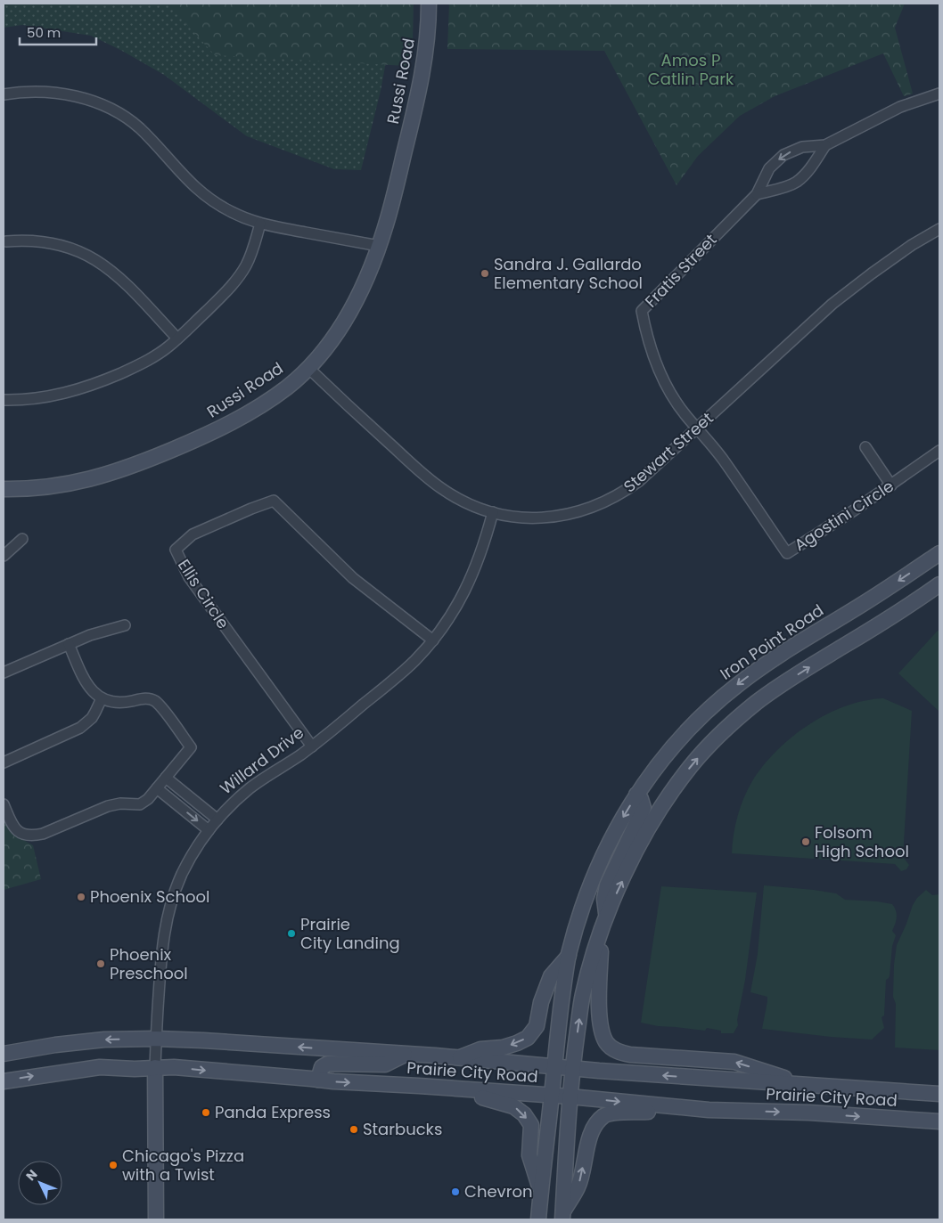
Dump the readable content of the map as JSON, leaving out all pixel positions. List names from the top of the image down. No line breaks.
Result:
{"streets":{"main road":["Russi Road","Iron Point Road","Willard Drive","Prairie City Road"],"street":["Fratis Street","Stewart Street","Agostini Circle","Ellis Circle"]},"crossings":[["Russi Road","Stewart Street"],["Fratis Street","Stewart Street"],["Fratis Street","Agostini Circle"],["Stewart Street","Agostini Circle"],["Stewart Street","Willard Drive"],["Ellis Circle","Willard Drive"],["Iron Point Road","Prairie City Road"],["Willard Drive","Prairie City Road"]],"parks":["Amos P Catlin Park"],"places":["Sandra J. Gallardo Elementary School","Folsom High School","Phoenix School","Prairie City Landing","Phoenix Preschool","Panda Express","Starbucks","Chicago's Pizza with a Twist","Chevron"],"scale_bar":"50 m","north":"top left"}
